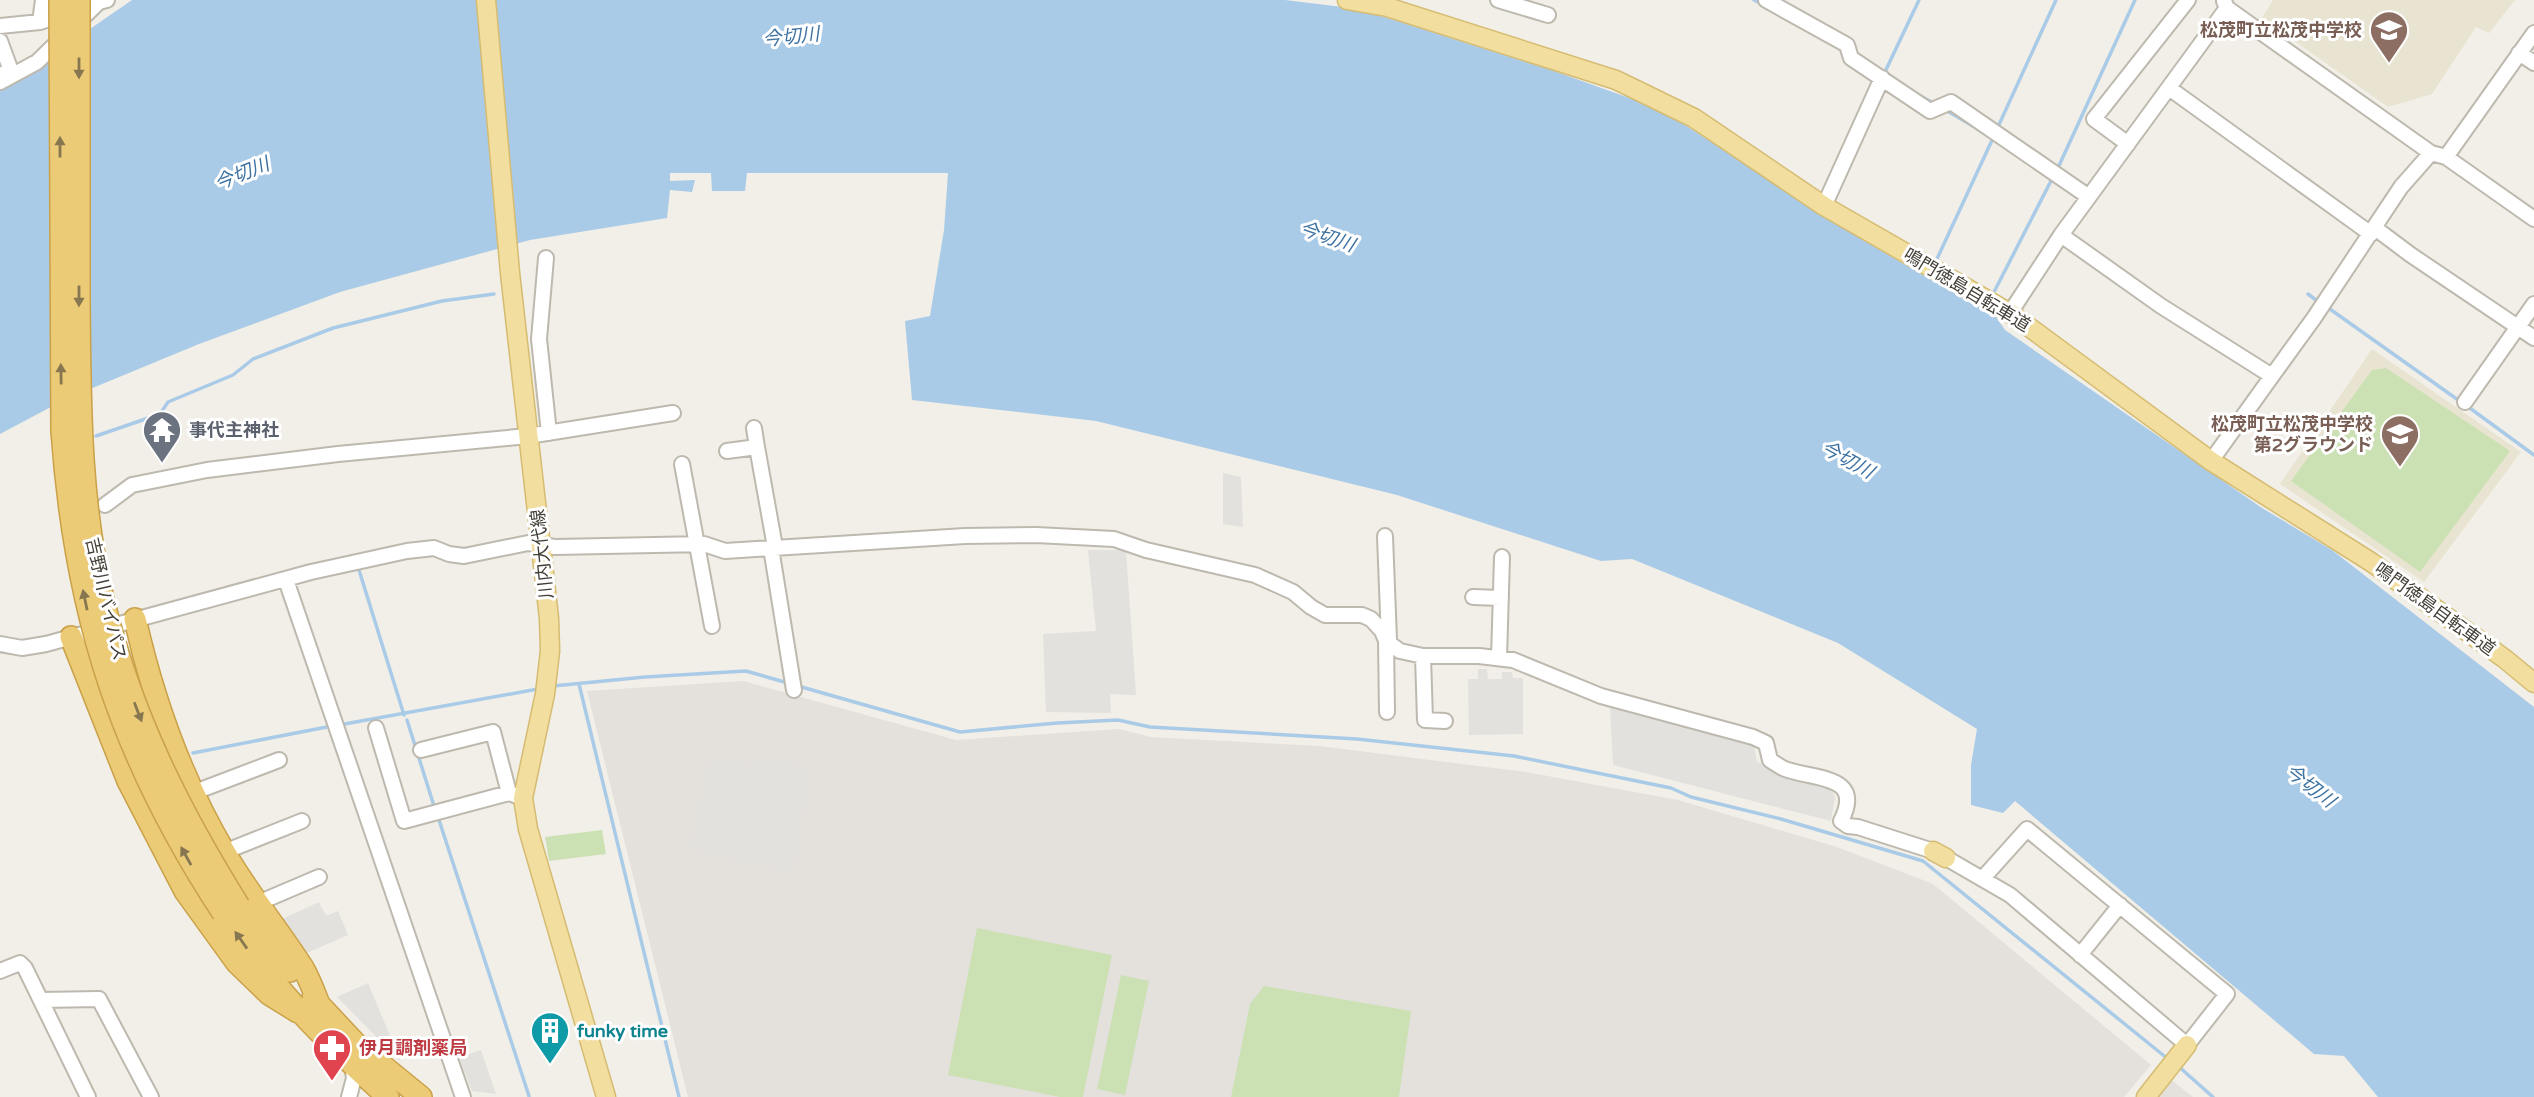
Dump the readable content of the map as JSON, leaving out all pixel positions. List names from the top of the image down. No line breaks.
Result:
{"streets":{"highway":["吉野川バイパス"],"main road":["鳴門徳島自転車道","川内大代線"]},"water":["今切川"],"places":{"school or university":["松茂町立松茂中学校","松茂町立松茂中学校 第2グラウンド"],"temple":["事代主神社"],"building":["funky time"],"pharmacy":["伊月調剤薬局"]}}
